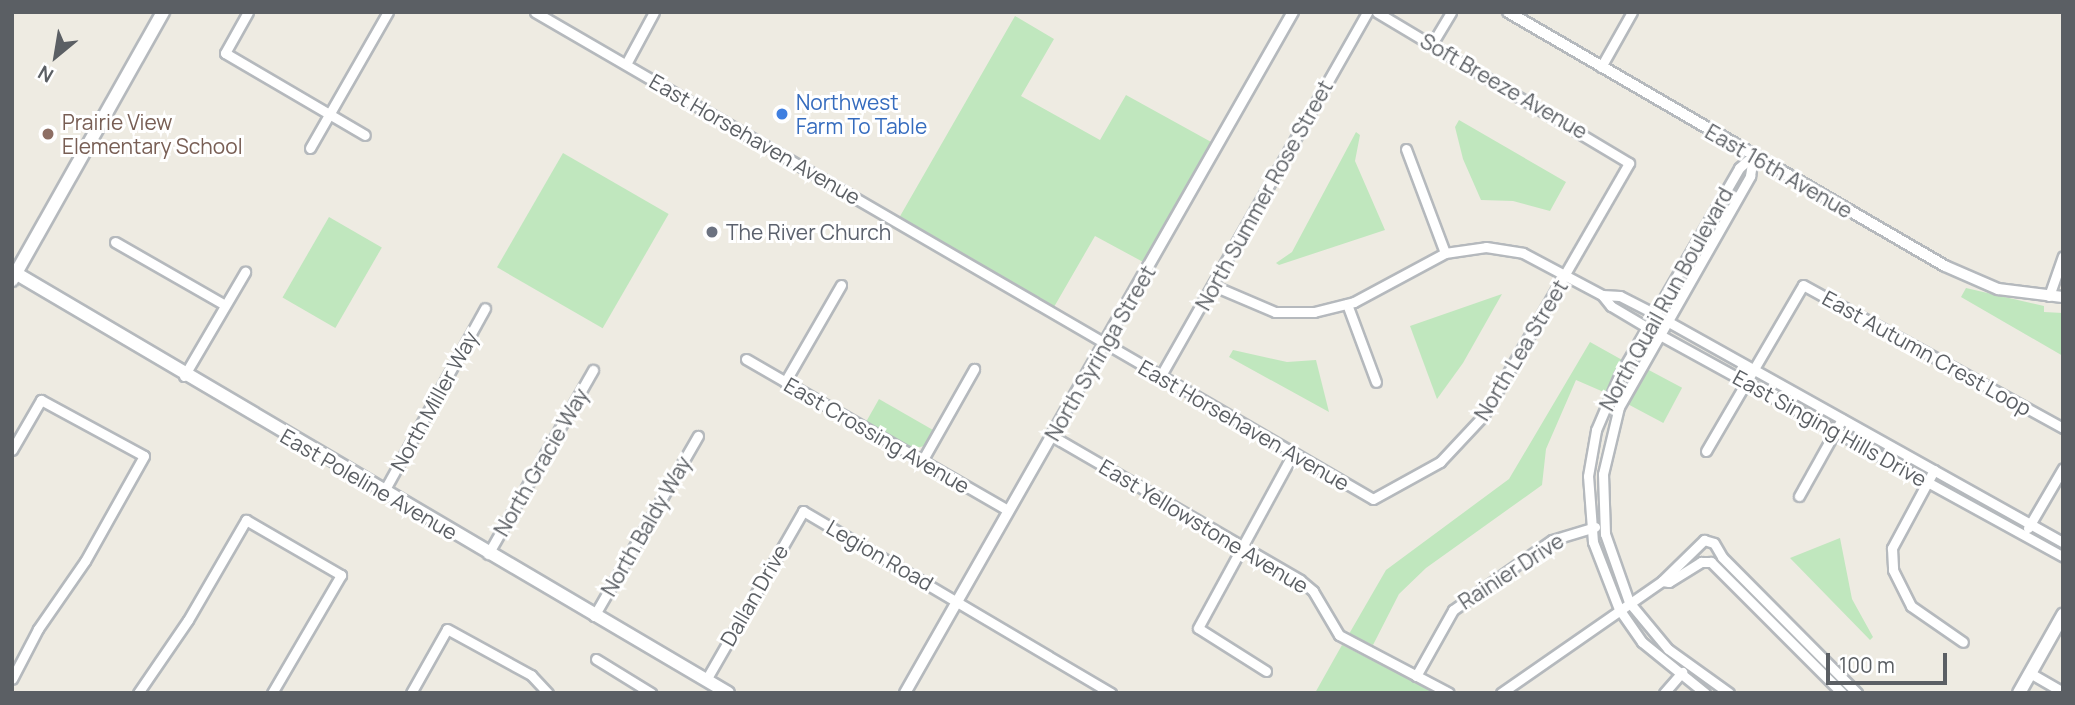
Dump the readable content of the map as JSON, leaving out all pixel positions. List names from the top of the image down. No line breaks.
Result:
{"streets":{"main road":["East Poleline Avenue"],"street":["Soft Breeze Avenue","East Horsehaven Avenue","East 16th Avenue","North Summer Rose Street","North Quail Run Boulevard","North Lea Street","North Syringa Street","East Autumn Crest Loop","North Miller Way","East Singing Hills Drive","East Crossing Avenue","North Gracie Way","North Baldy Way","East Yellowstone Avenue","Legion Road","Rainier Drive","Dallan Drive"]},"crossings":[["Soft Breeze Avenue","North Lea Street"],["East Horsehaven Avenue","North Summer Rose Street"],["East Horsehaven Avenue","North Lea Street"],["East Horsehaven Avenue","North Syringa Street"],["East 16th Avenue","North Quail Run Boulevard"],["North Summer Rose Street","East Singing Hills Drive"],["North Quail Run Boulevard","East Singing Hills Drive"],["North Quail Run Boulevard","Rainier Drive"],["North Lea Street","East Singing Hills Drive"],["North Syringa Street","East Crossing Avenue"],["North Syringa Street","East Yellowstone Avenue"],["North Syringa Street","Legion Road"],["East Autumn Crest Loop","East Singing Hills Drive"],["North Miller Way","East Poleline Avenue"],["North Gracie Way","East Poleline Avenue"],["East Poleline Avenue","North Baldy Way"],["East Poleline Avenue","Dallan Drive"],["East Yellowstone Avenue","Rainier Drive"],["Legion Road","Dallan Drive"]],"places":["Northwest Farm To Table","Prairie View Elementary School","The River Church"],"scale_bar":"100 m","north":"bottom left"}
